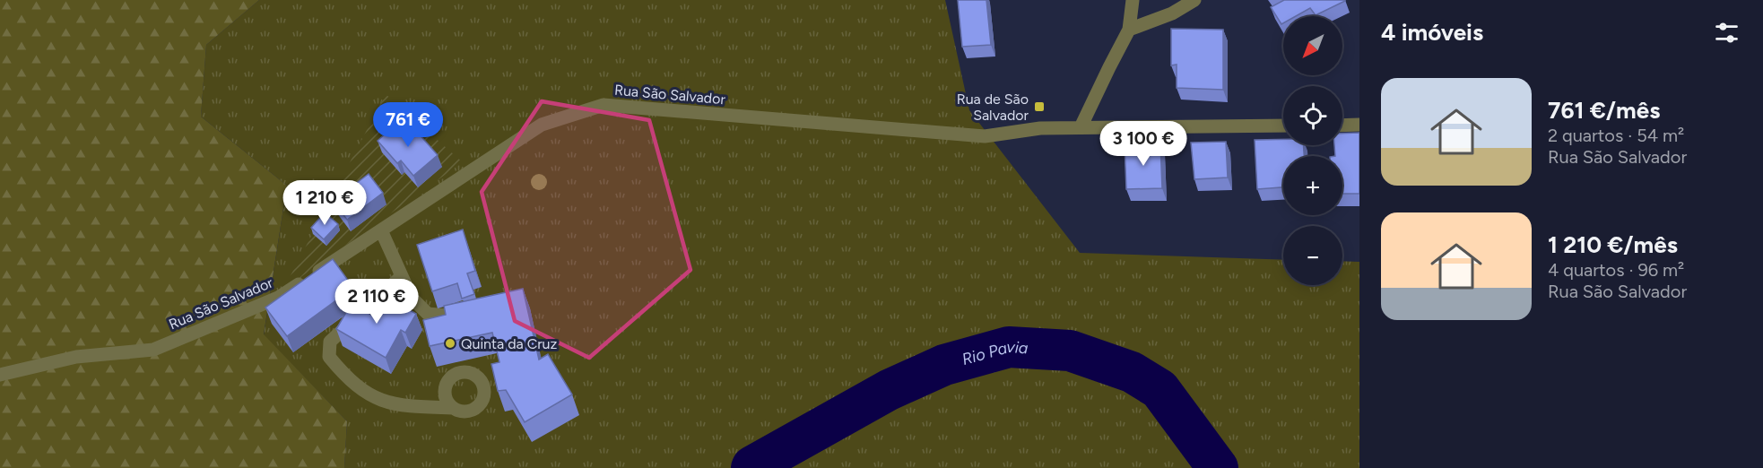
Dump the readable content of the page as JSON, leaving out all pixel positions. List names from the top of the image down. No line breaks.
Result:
{"streets":{"street":["Rua São Salvador"]},"water":["Rio Pavia"],"places":{"transit":["Rua de São Salvador"],"other":["Quinta da Cruz"]},"north":"bottom left","page":{"heading":"4 imóveis","map_buttons":["+","−"],"list":[{"name":"761 €/mês","note":"2 quartos · 54 m² · Rua São Salvador"},{"name":"1 210 €/mês","note":"4 quartos · 96 m² · Rua São Salvador"}],"price":["761 €","3 100 €","1 210 €","2 110 €"]}}
